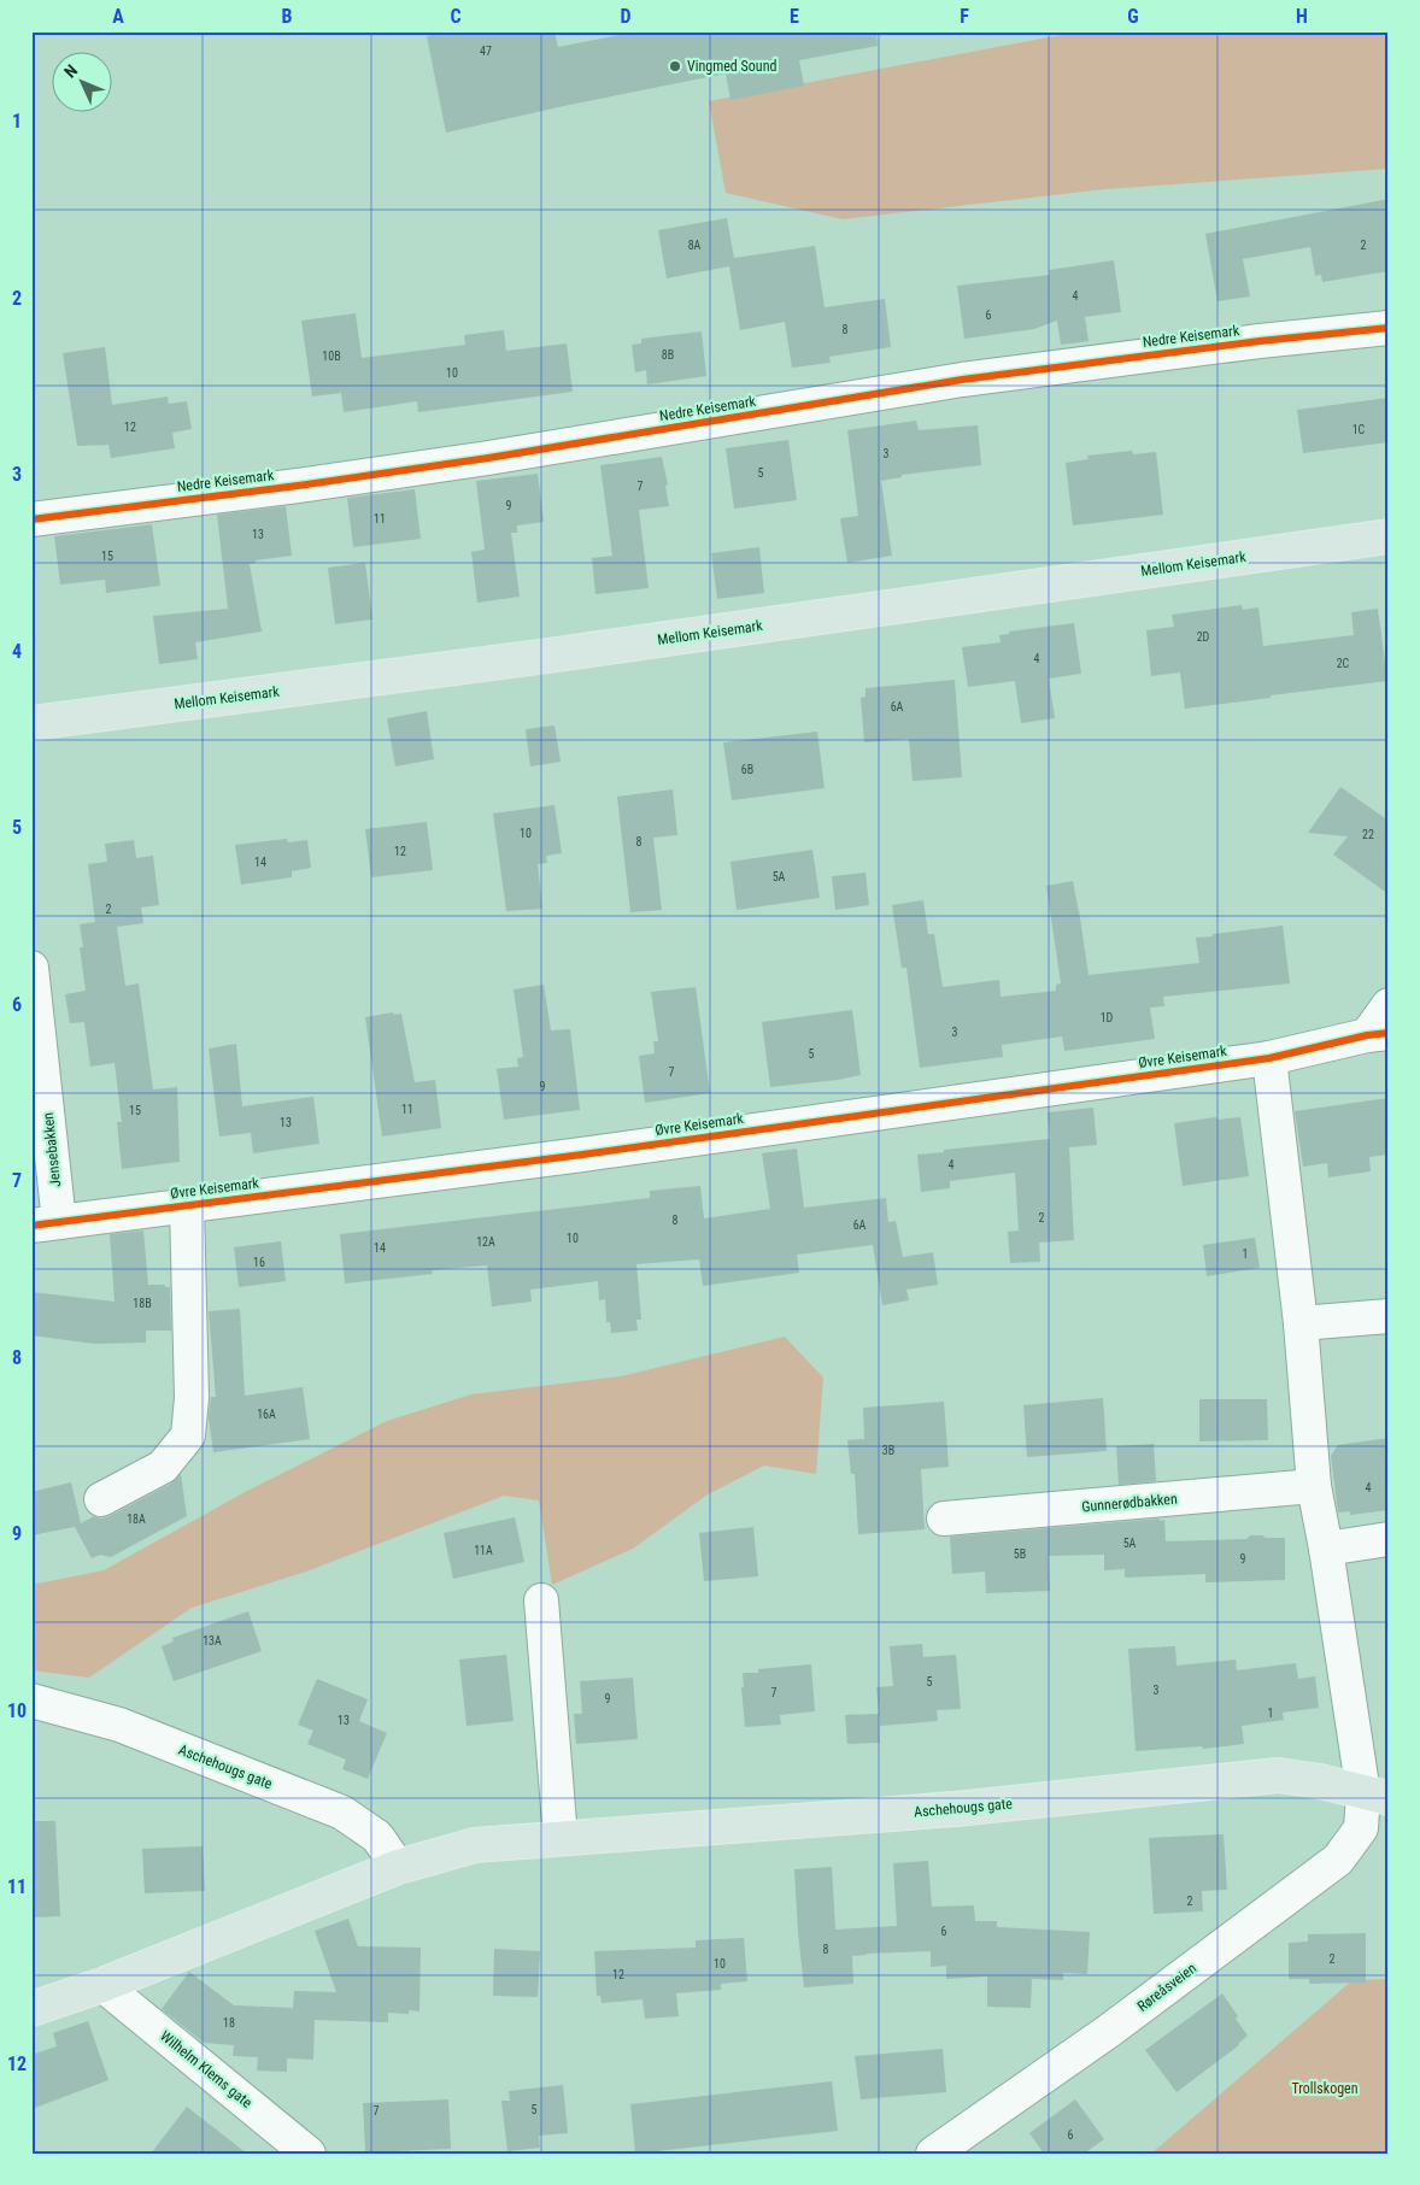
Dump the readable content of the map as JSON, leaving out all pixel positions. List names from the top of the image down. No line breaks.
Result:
{"streets":{"main road":["Mellom Keisemark","Aschehougs gate"],"street":["Nedre Keisemark","Øvre Keisemark","Jensebakken","Gunnerødbakken","Røreåsveien","Wilhelm Klems gate"]},"crossings":[["Øvre Keisemark","Jensebakken"],["Aschehougs gate","Røreåsveien"],["Aschehougs gate","Wilhelm Klems gate"]],"parks":["Trollskogen"],"places":["Vingmed Sound"],"house_numbers":["47","8A","2","4","6","8","8B","10B","10","12","1C","3","5","7","9","11","13","15","2D","4","2C","6A","6B","10","22","8","12","14","5A","2","1D","3","5","7","9","11","15","13","4","2","8","6A","10","12A","14","1","16","18B","16A","3B","4","18A","5A","11A","5B","9","13A","5","3","7","9","1","13","2","6","8","2","10","12","18","5","7","6"],"north":"top left","grid":{"columns":["A","B","C","D","E","F","G","H"],"rows":["1","2","3","4","5","6","7","8","9","10","11","12"]}}
